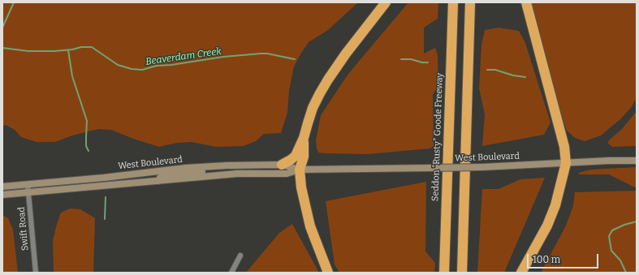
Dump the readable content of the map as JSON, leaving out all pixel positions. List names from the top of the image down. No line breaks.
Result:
{"streets":{"highway":["Seddon \"Rusty\" Goode Freeway"],"street":["West Boulevard","Swift Road"]},"crossings":[["West Boulevard","Swift Road"]],"water":["Beaverdam Creek"],"scale_bar":"100 m"}
